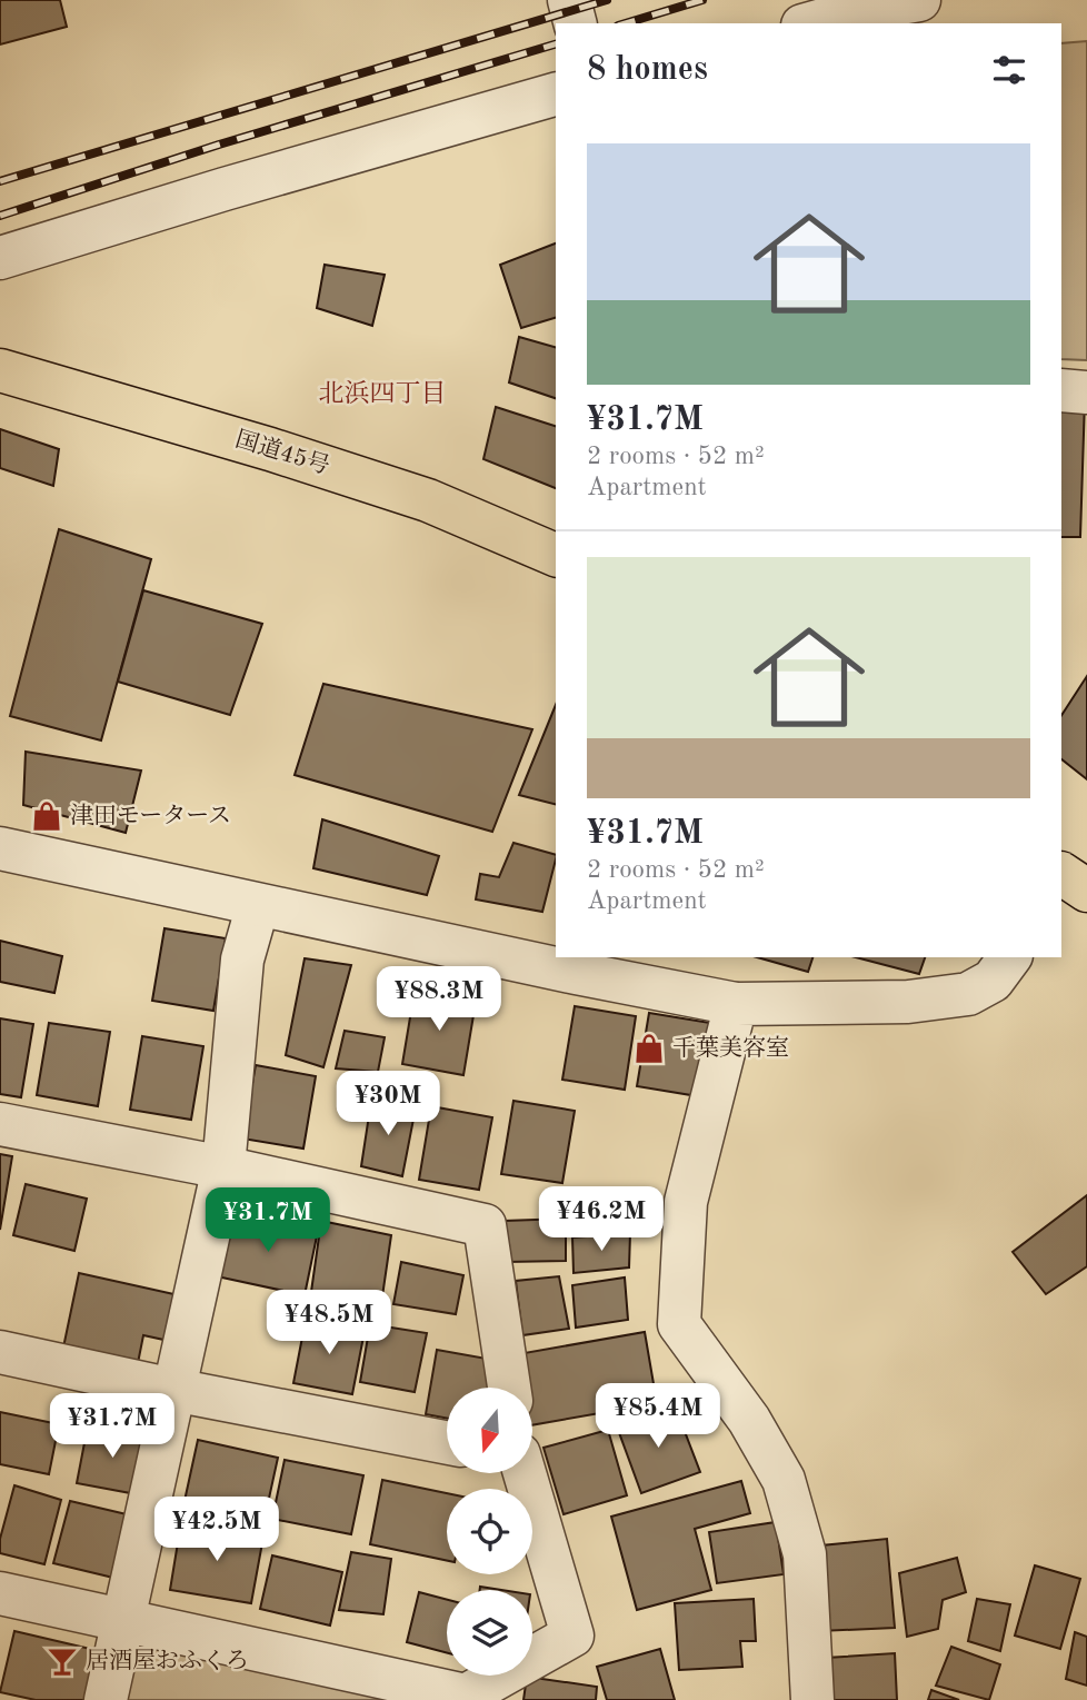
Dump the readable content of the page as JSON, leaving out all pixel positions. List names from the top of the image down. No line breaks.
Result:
{"streets":{"highway":["国道45号"]},"districts":["北浜四丁目"],"places":{"shop":["津田モータース","千葉美容室"],"bar":["居酒屋おふくろ"]},"north":"bottom","page":{"heading":"8 homes","list":[{"name":"¥31.7M","note":"2 rooms · 52 m² · Apartment"},{"name":"¥31.7M","note":"2 rooms · 52 m² · Apartment"}],"price":["¥88.3M","¥30M","¥46.2M","¥31.7M","¥48.5M","¥85.4M","¥31.7M","¥42.5M"]}}
